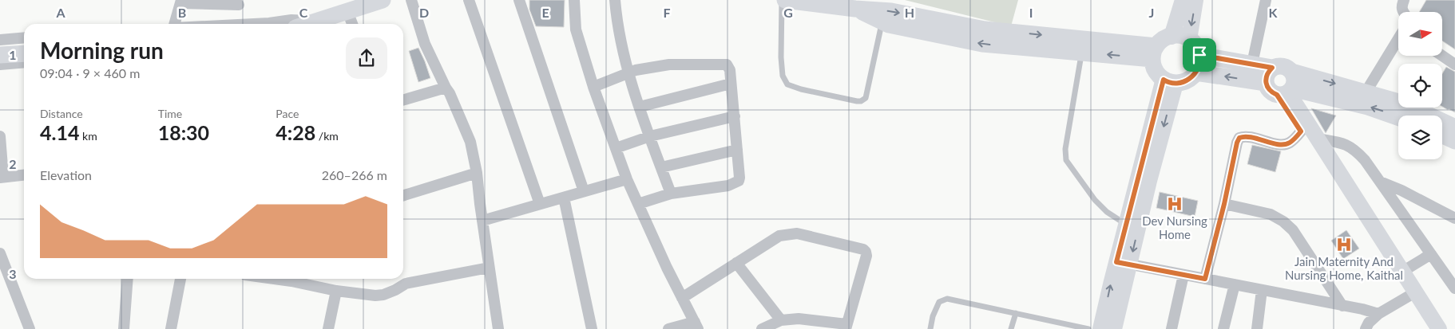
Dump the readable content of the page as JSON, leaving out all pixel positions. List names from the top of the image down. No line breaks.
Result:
{"places":{"hospital":["Dev Nursing Home","Jain Maternity And Nursing Home, Kaithal"]},"north":"right","page":{"heading":["Morning run","09:04 · 9 × 460 m"],"stats":[["Distance","4.14 km"],["Time","18:30"],["Pace","4:28 /km"]],"chart":["Elevation","260–266 m"]},"grid":{"columns":["A","B","C","D","E","F","G","H","I","J","K"],"rows":["1","2","3"]}}
